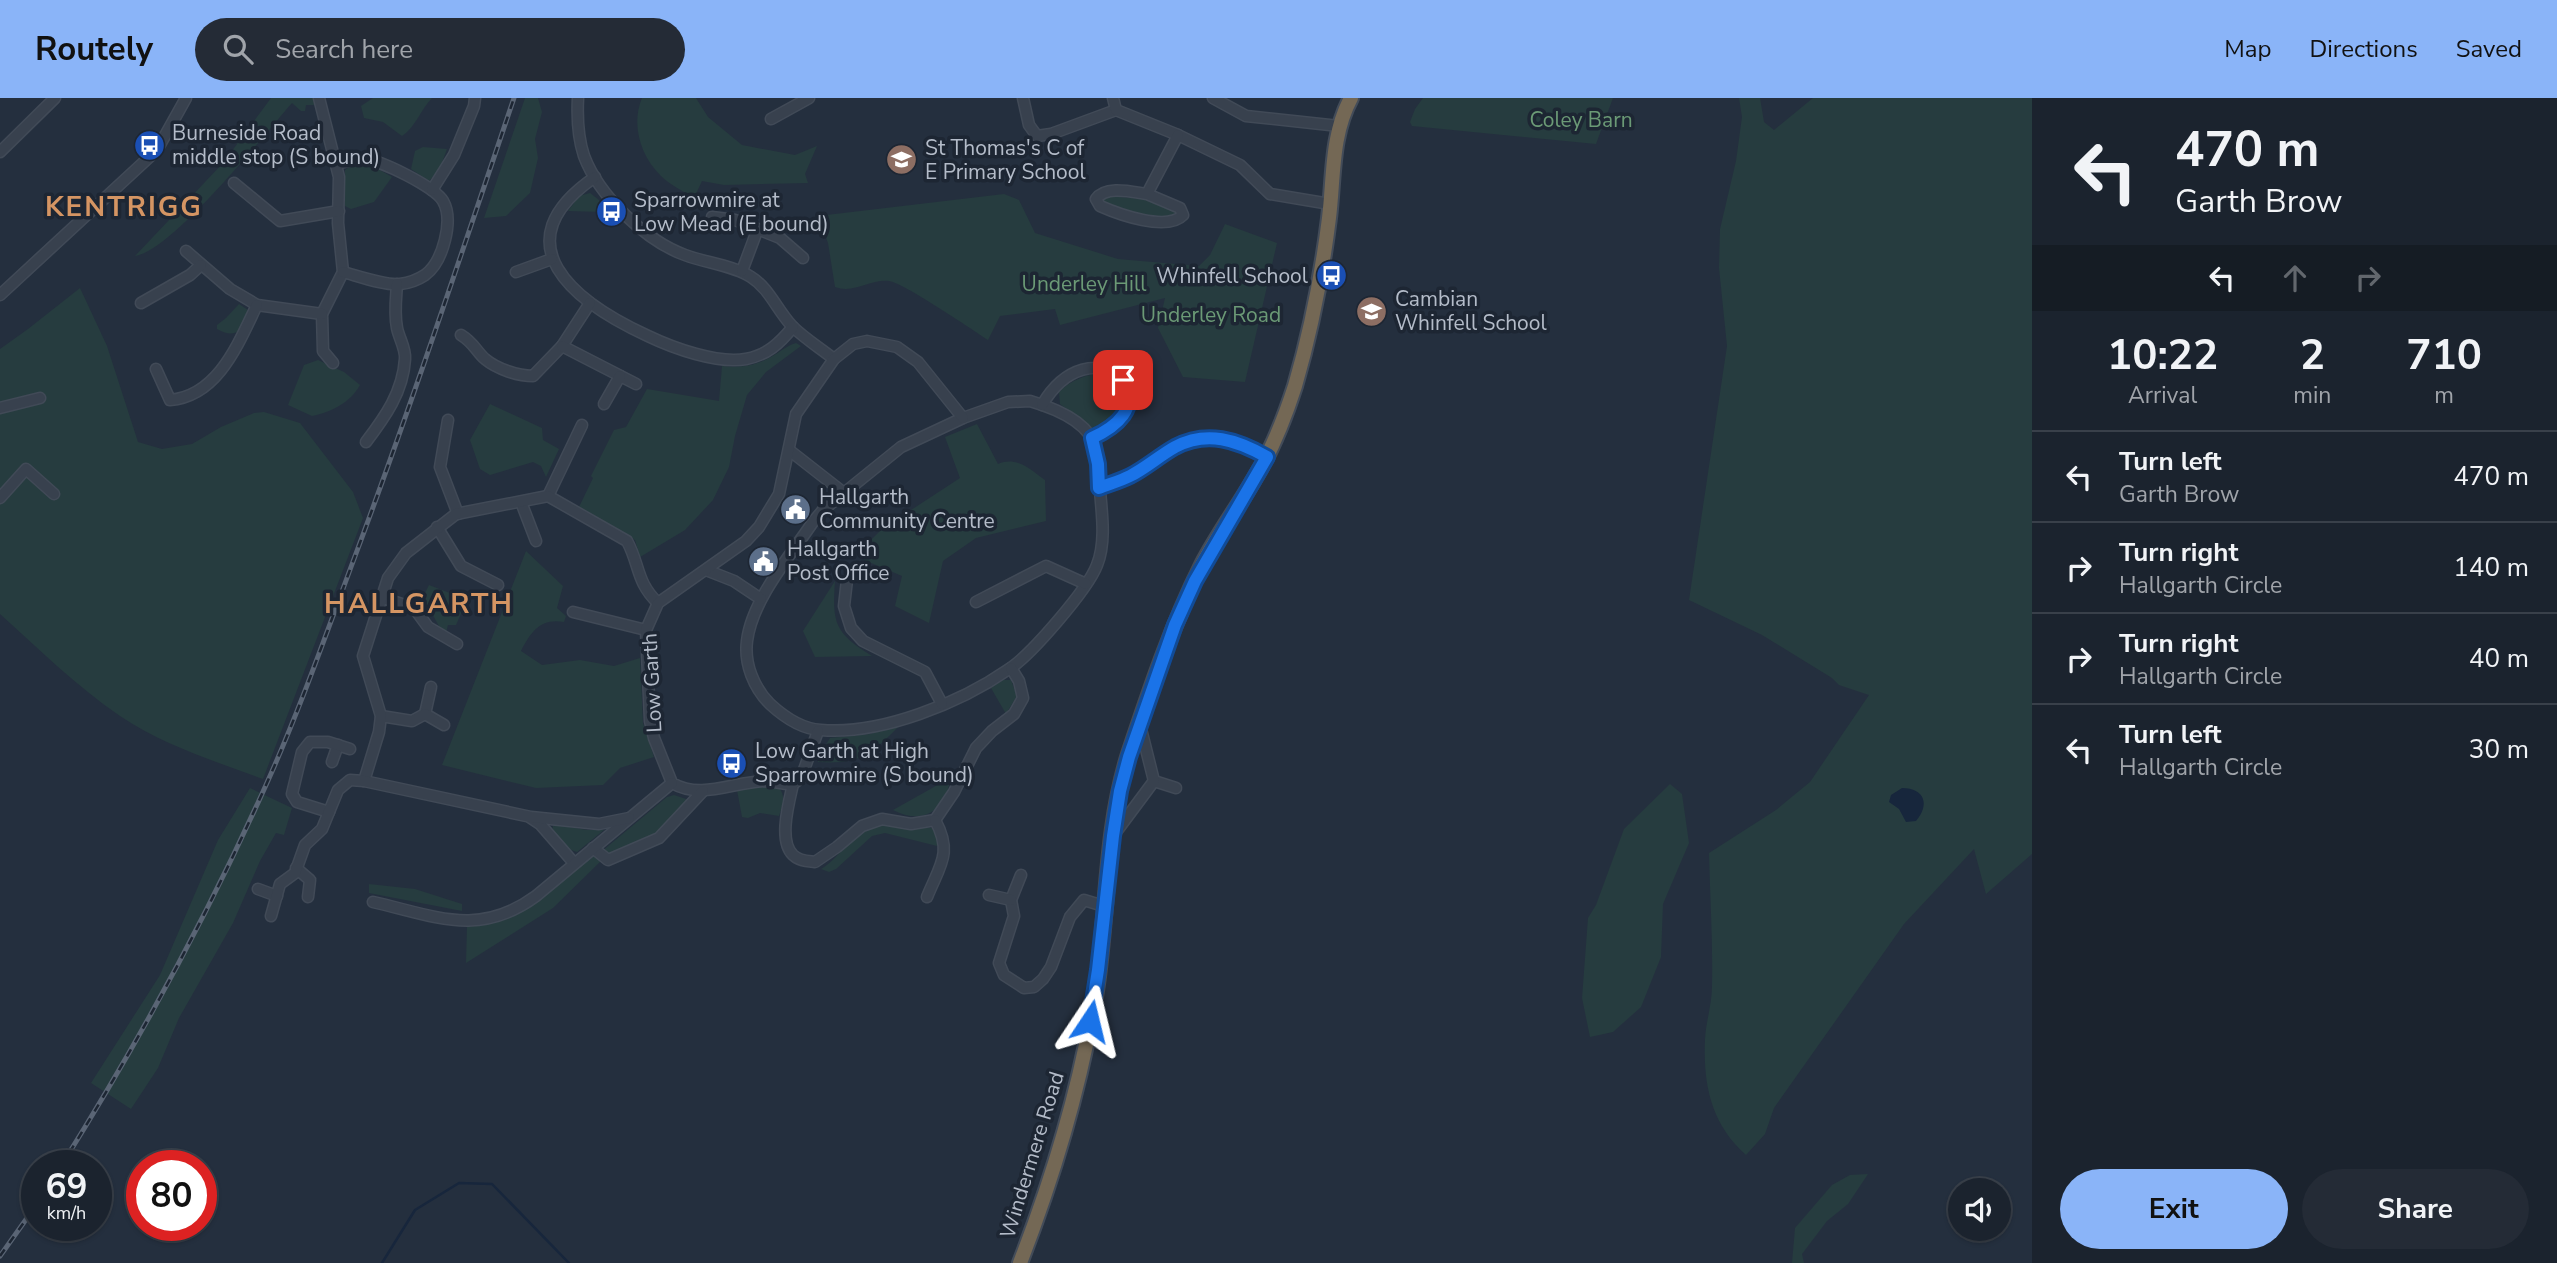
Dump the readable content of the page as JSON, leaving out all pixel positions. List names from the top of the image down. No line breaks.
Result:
{"streets":{"highway":["Windermere Road"],"street":["Low Garth"]},"districts":["KENTRIGG","HALLGARTH"],"parks":["Coley Barn","Underley Hill","Underley Road"],"places":{"bus stop":["Burneside Road middle stop (S bound)","Sparrowmire at Low Mead (E bound)","Whinfell School","Low Garth at High Sparrowmire (S bound)"],"school or university":["St Thomas's C of E Primary School","Cambian Whinfell School"],"public building":["Hallgarth Community Centre","Hallgarth Post Office"]},"page":{"header":"Routely","search":"Search here","nav":["Map","Directions","Saved"],"turn":["470 m","Garth Brow"],"eta":["10:22","Arrival","2","min","710","m"],"list":[{"name":"Turn left","note":"Garth Brow","value":"470 m"},{"name":"Turn right","note":"Hallgarth Circle","value":"140 m"},{"name":"Turn right","note":"Hallgarth Circle","value":"40 m"},{"name":"Turn left","note":"Hallgarth Circle","value":"30 m"}],"speed":"69 km/h","limit":"80","buttons":["Exit","Share"]}}
